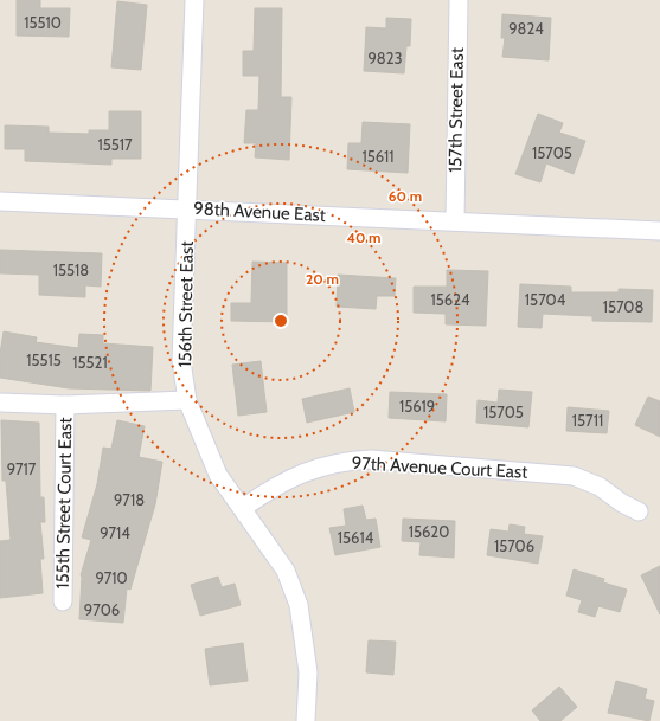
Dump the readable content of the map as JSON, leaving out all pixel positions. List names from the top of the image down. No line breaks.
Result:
{"streets":{"street":["157th Street East","98th Avenue East","156th Street East","97th Avenue Court East","155th Street Court East"]},"crossings":[["157th Street East","98th Avenue East"],["98th Avenue East","156th Street East"],["156th Street East","97th Avenue Court East"]],"house_numbers":["15510","9824","9823","15517","15705","15611","15518","15624","15704","15708","15515","15521","15619","15705","15711","9717","9718","15620","9714","15614","15706","9710","9706"],"rings":["60 m","40 m","20 m"]}
